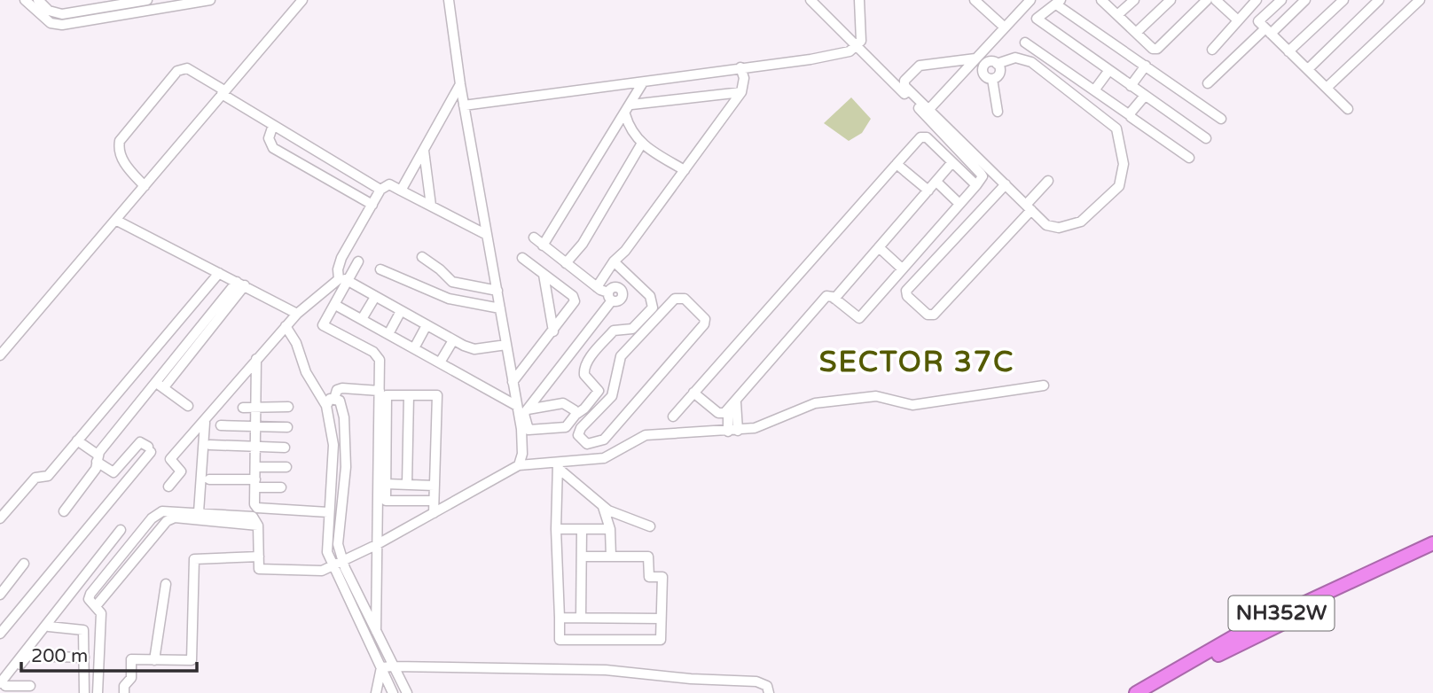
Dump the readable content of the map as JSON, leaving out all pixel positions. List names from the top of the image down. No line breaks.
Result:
{"streets":{"highway":["NH352W"]},"districts":["SECTOR 37C"],"scale_bar":"200 m"}
